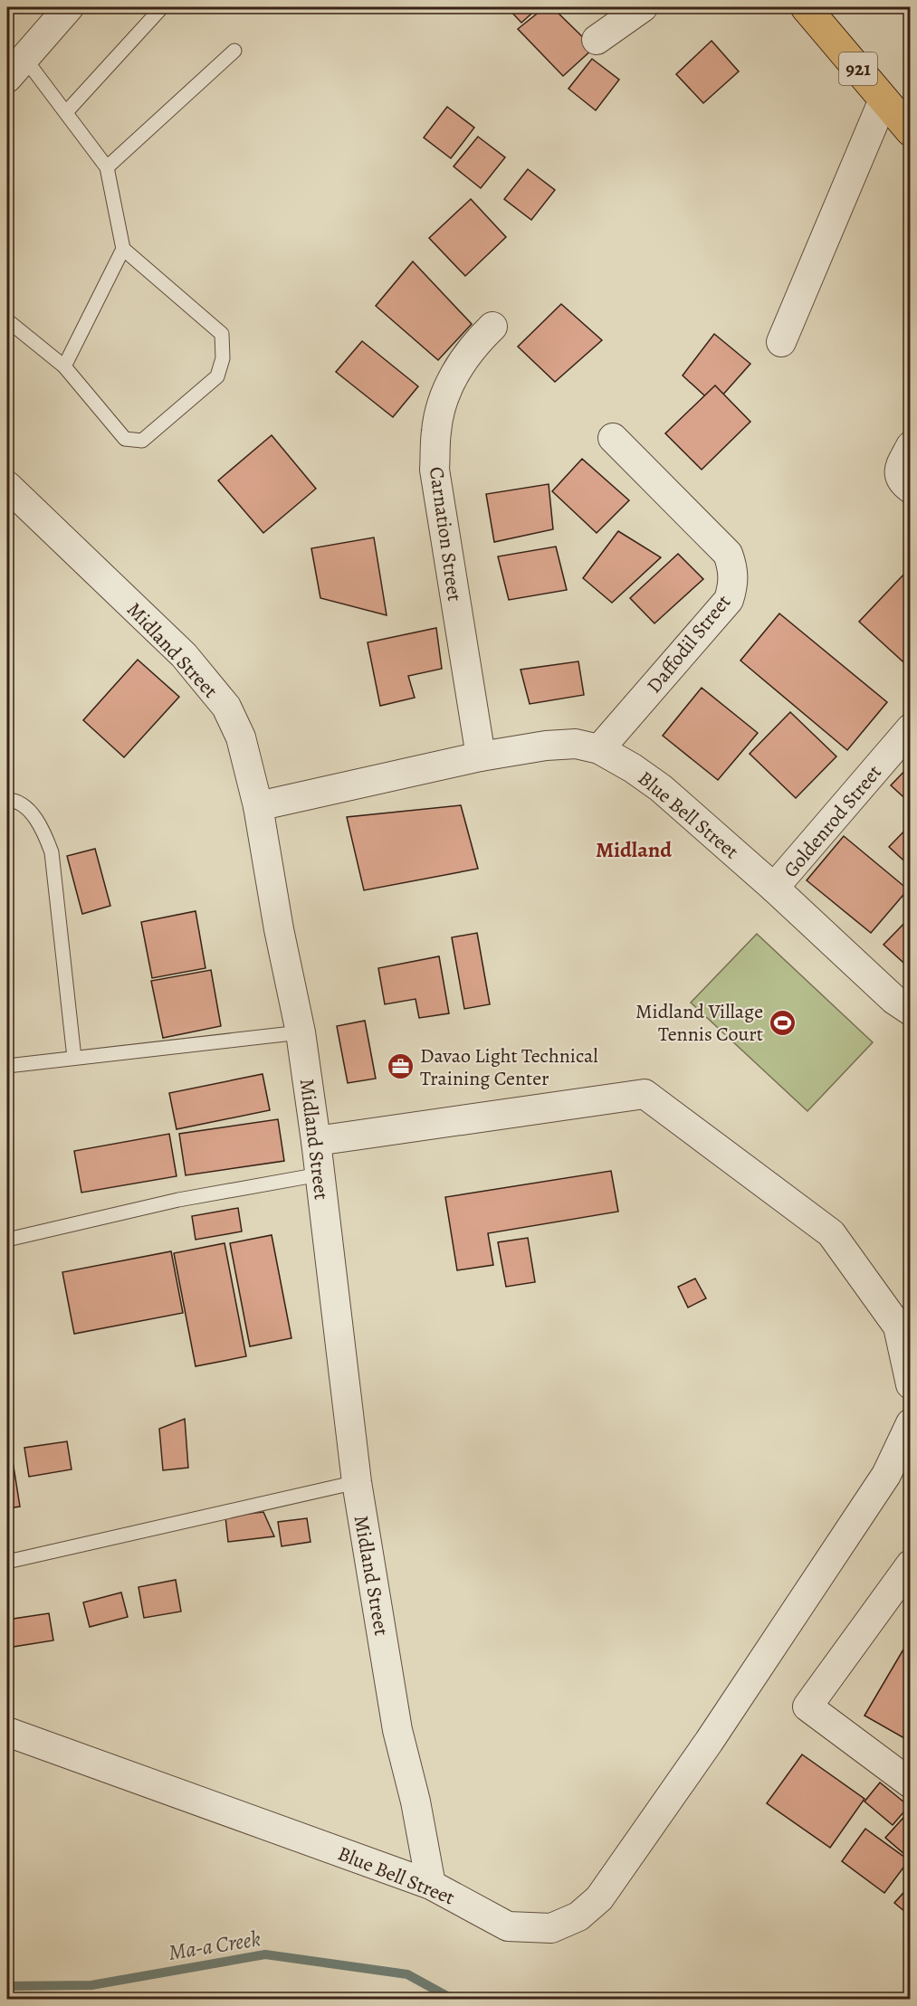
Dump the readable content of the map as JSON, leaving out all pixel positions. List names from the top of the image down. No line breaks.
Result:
{"streets":{"main road":["921"],"street":["Carnation Street","Daffodil Street","Midland Street","Blue Bell Street","Goldenrod Street"]},"crossings":[["Carnation Street","Blue Bell Street"],["Daffodil Street","Blue Bell Street"],["Midland Street","Blue Bell Street"],["Blue Bell Street","Goldenrod Street"]],"districts":["Midland"],"water":["Ma-a Creek"],"places":{"sports":["Midland Village Tennis Court"],"office":["Davao Light Technical Training Center"]}}
